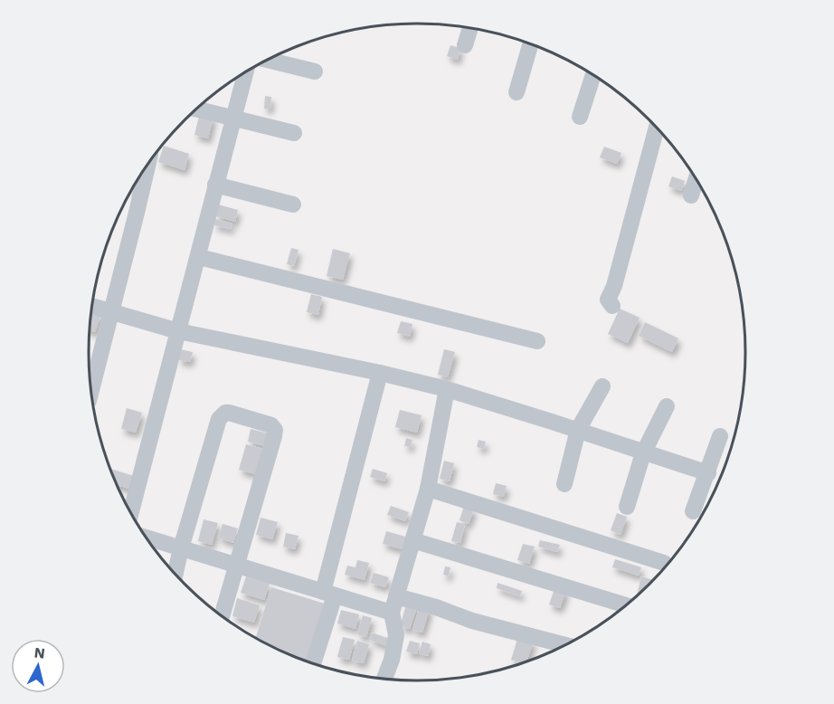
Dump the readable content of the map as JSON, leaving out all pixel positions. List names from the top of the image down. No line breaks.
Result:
{"north":"top"}
